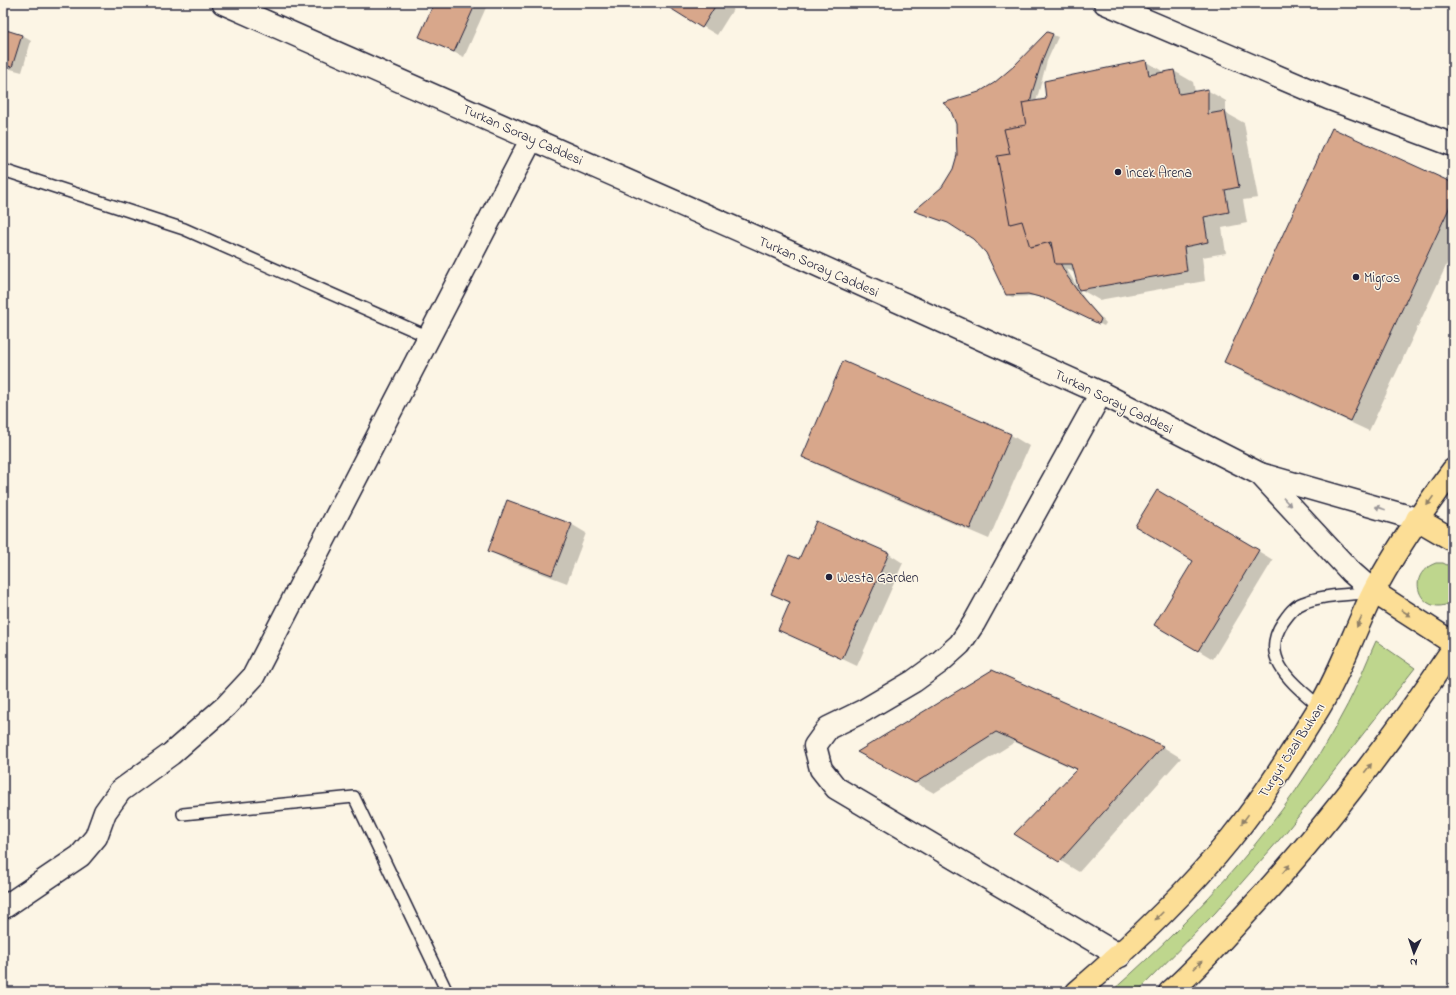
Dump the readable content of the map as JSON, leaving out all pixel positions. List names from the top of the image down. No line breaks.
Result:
{"streets":{"main road":["Turgut Özal Bulvarı"],"street":["Turkan Soray Caddesi"]},"crossings":[["Turkan Soray Caddesi","Turgut Özal Bulvarı"]],"places":["İncek Arena","Migros","Westa Garden"],"north":"bottom"}
